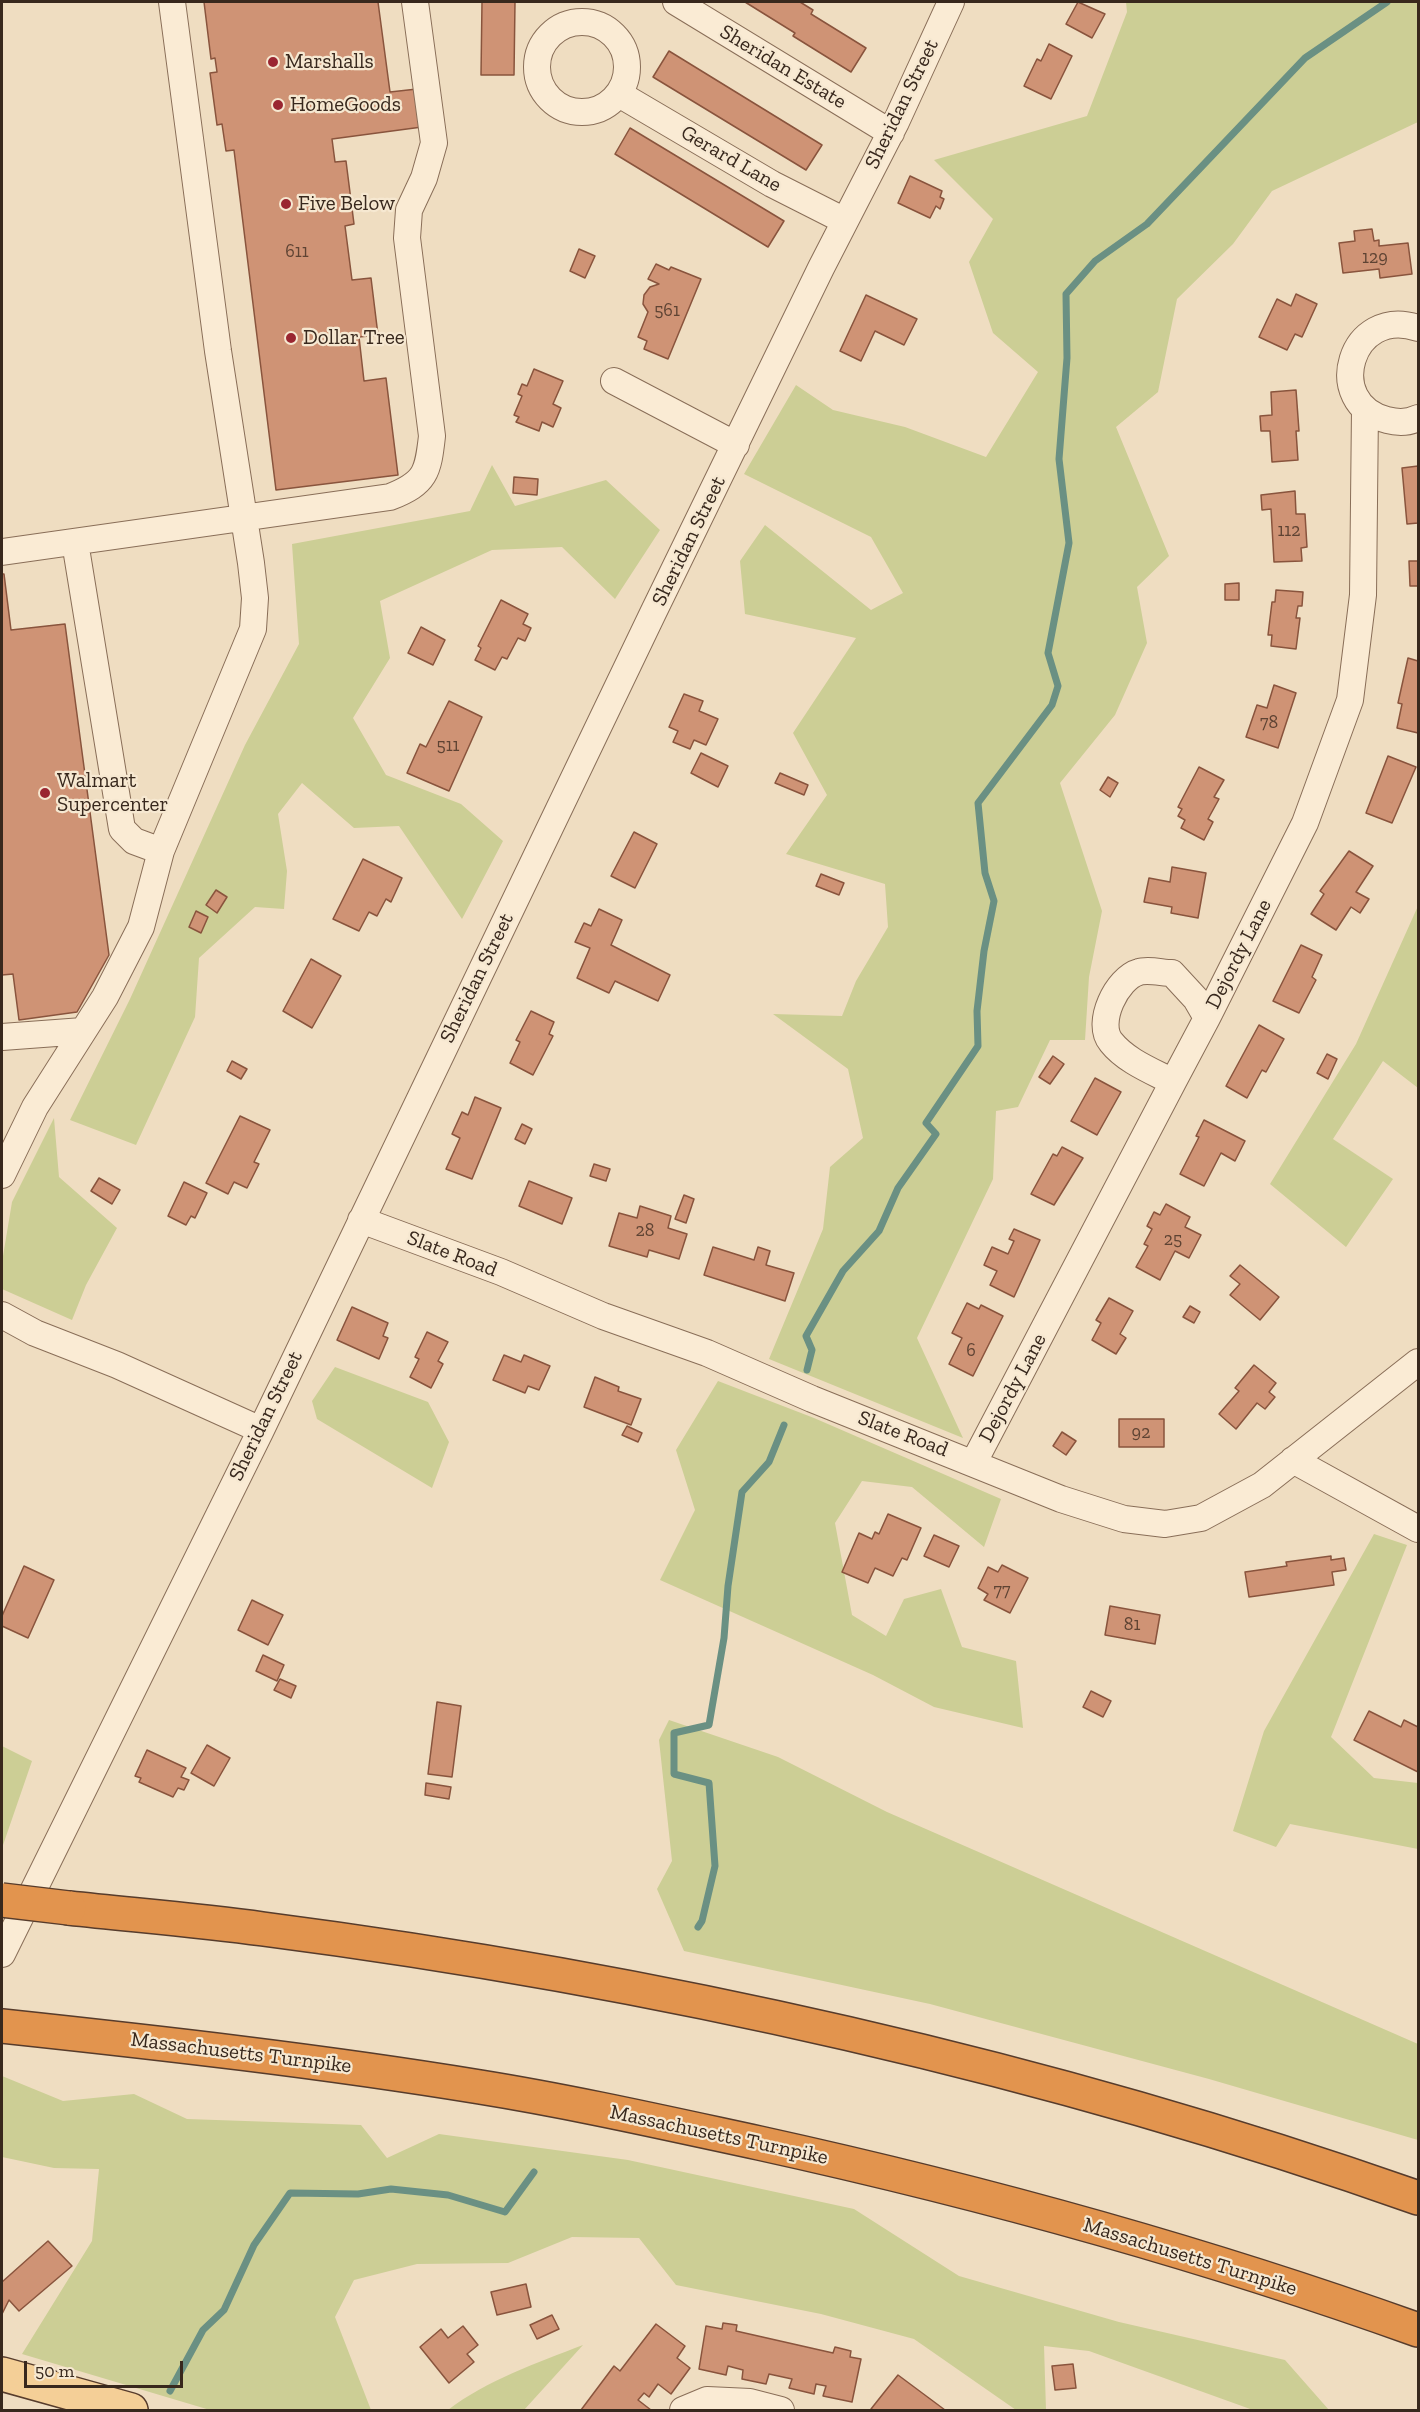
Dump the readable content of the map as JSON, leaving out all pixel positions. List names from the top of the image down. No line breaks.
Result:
{"streets":{"highway":["Massachusetts Turnpike"],"street":["Sheridan Estate","Sheridan Street","Gerard Lane","Dejordy Lane","Slate Road"]},"crossings":[["Sheridan Estate","Sheridan Street"],["Sheridan Street","Gerard Lane"],["Sheridan Street","Slate Road"],["Dejordy Lane","Slate Road"]],"places":["Marshalls","HomeGoods","Five Below","Dollar Tree","Walmart Supercenter"],"house_numbers":["611","129","561","112","78","511","28","25","6","92","77","81"],"scale_bar":"50 m"}
